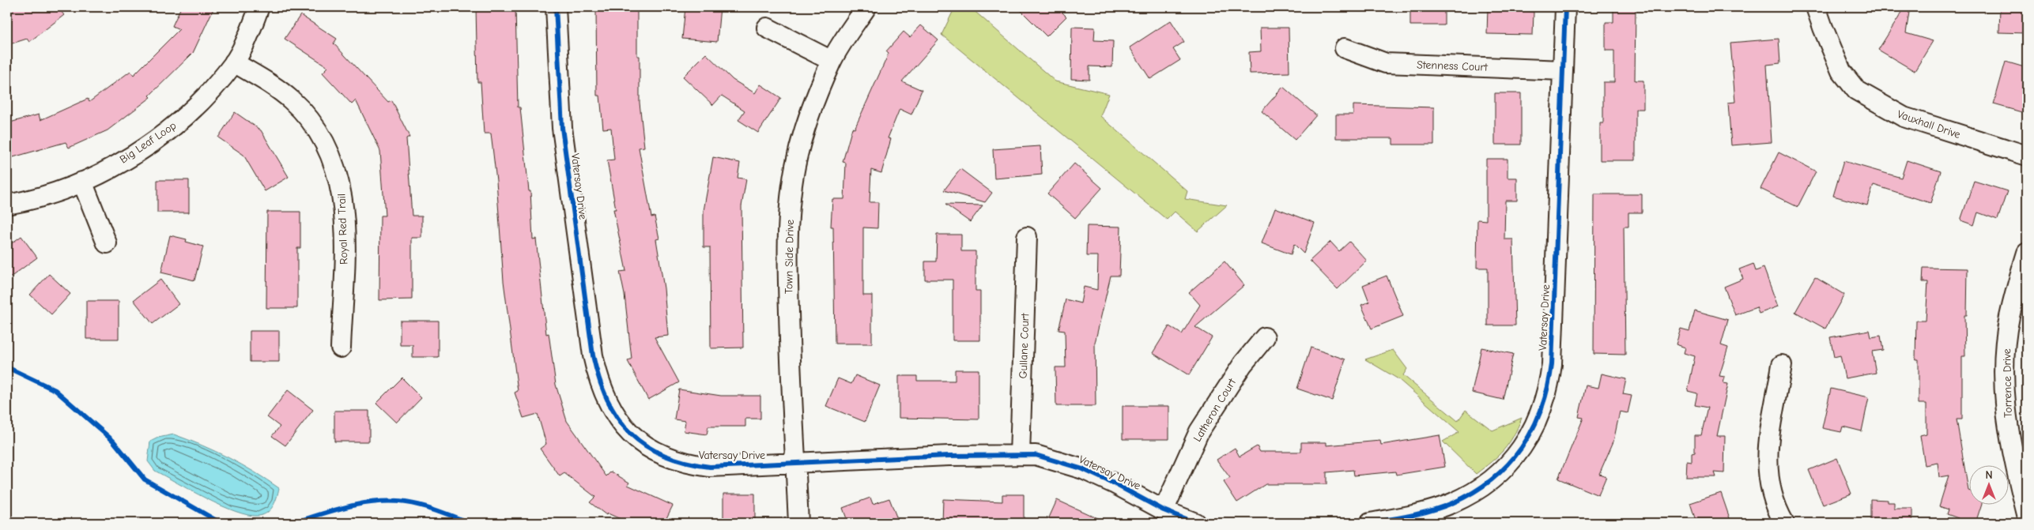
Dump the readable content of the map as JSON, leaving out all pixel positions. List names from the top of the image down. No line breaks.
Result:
{"streets":{"street":["Stenness Court","Vauxhall Drive","Big Leaf Loop","Vatersay Drive","Royal Red Trail","Town Side Drive","Gullane Court","Torrence Drive","Latheron Court"]},"crossings":[["Stenness Court","Vatersay Drive"],["Big Leaf Loop","Royal Red Trail"],["Vatersay Drive","Town Side Drive"],["Vatersay Drive","Gullane Court"],["Vatersay Drive","Latheron Court"]],"north":"top"}
